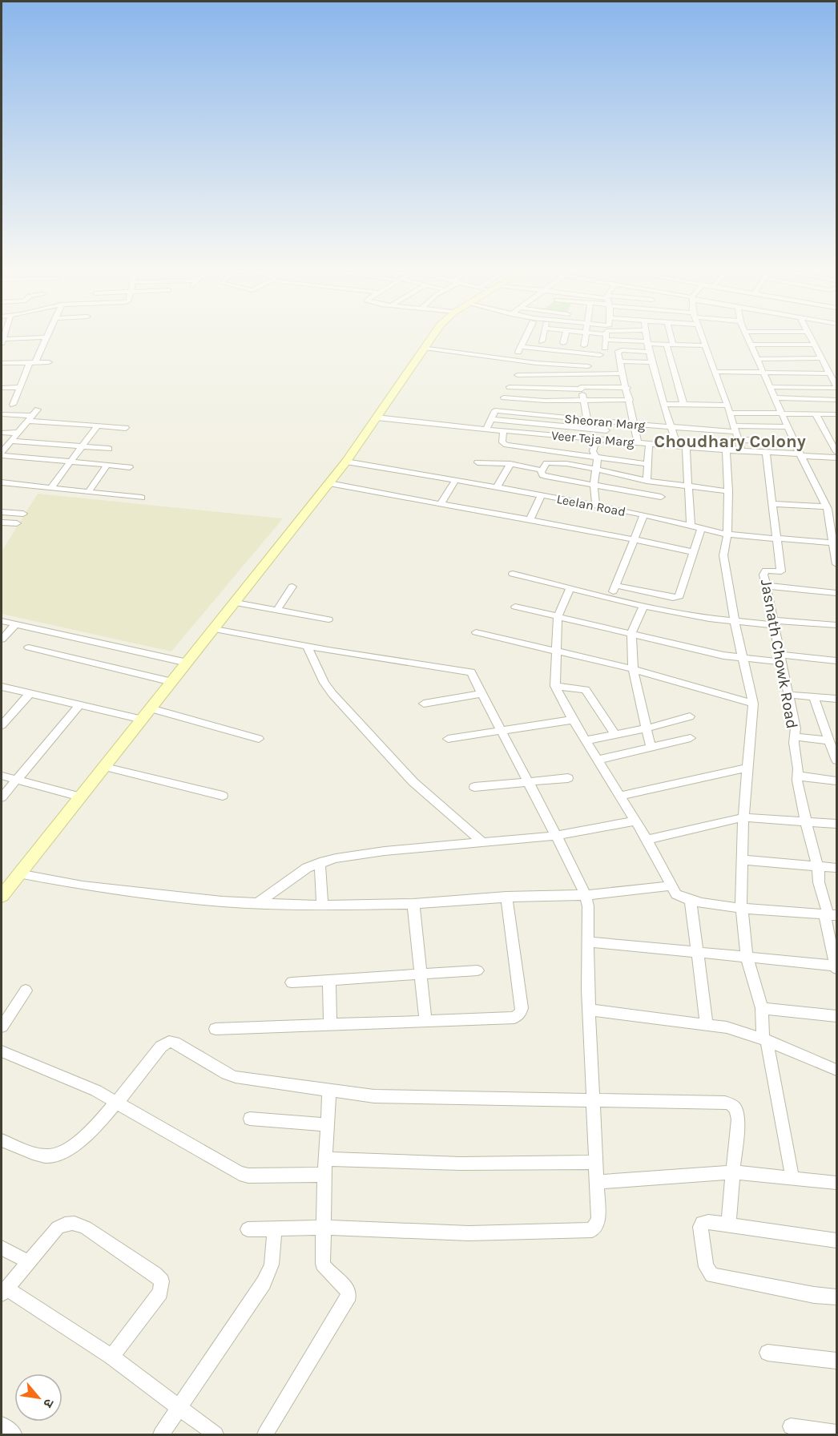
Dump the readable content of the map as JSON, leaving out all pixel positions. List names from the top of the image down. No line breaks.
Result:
{"streets":{"street":["Sheoran Marg","Veer Teja Marg","Leelan Road","Jasnath Chowk Road"]},"crossings":[["Veer Teja Marg","Jasnath Chowk Road"],["Leelan Road","Jasnath Chowk Road"]],"districts":["Choudhary Colony"],"north":"bottom right"}
